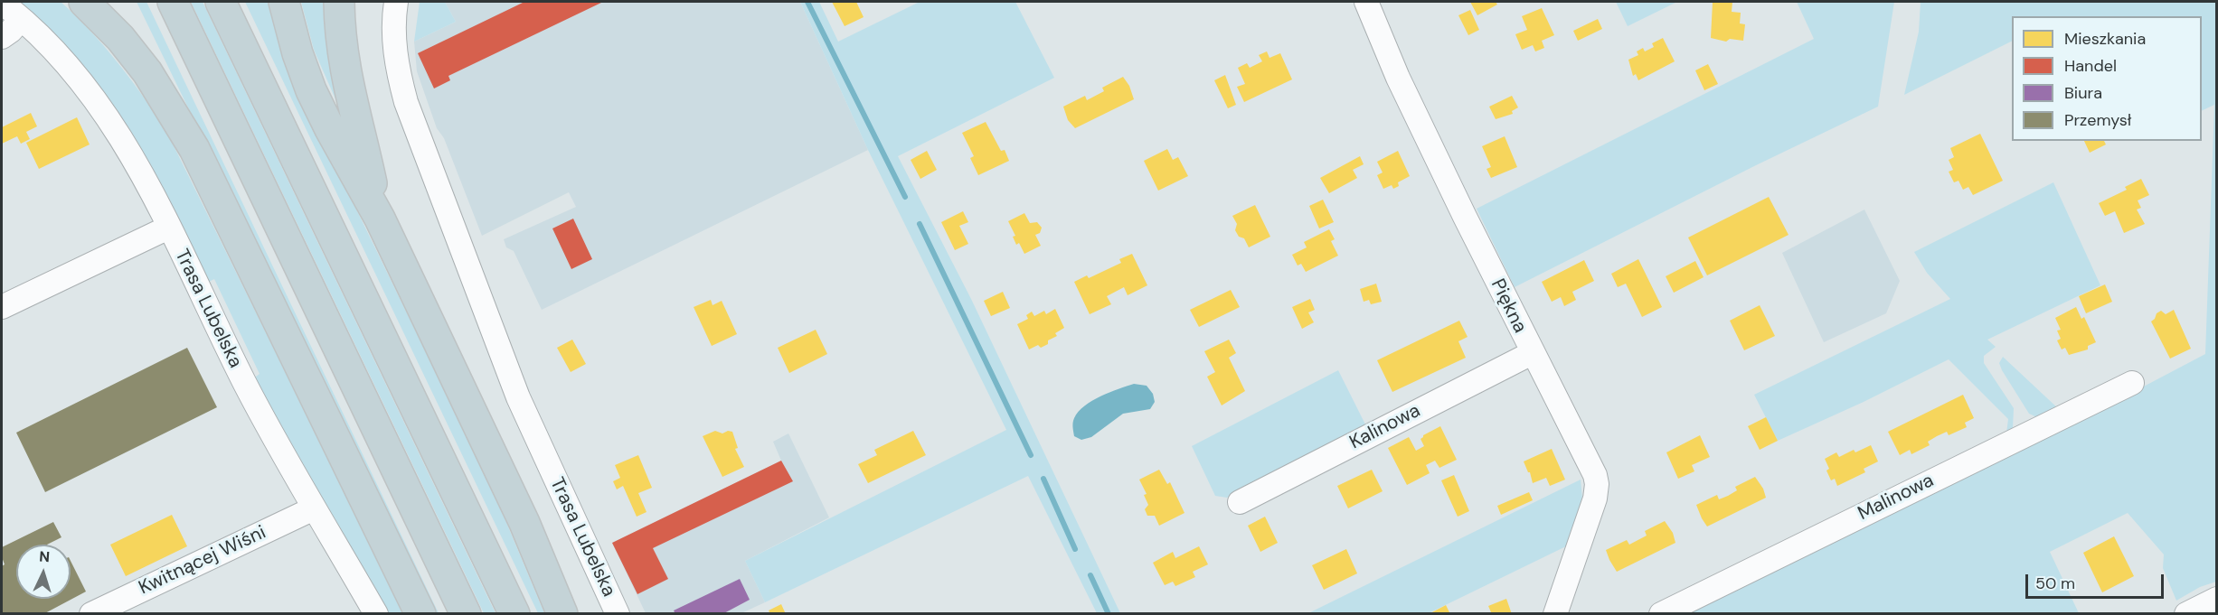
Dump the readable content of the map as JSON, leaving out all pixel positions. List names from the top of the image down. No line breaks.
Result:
{"streets":{"street":["Piękna","Trasa Lubelska","Kalinowa","Malinowa","Kwitnącej Wiśni"]},"crossings":[["Piękna","Kalinowa"],["Trasa Lubelska","Kwitnącej Wiśni"]],"legend":["Mieszkania","Handel","Biura","Przemysł"],"scale_bar":"50 m","north":"top"}
